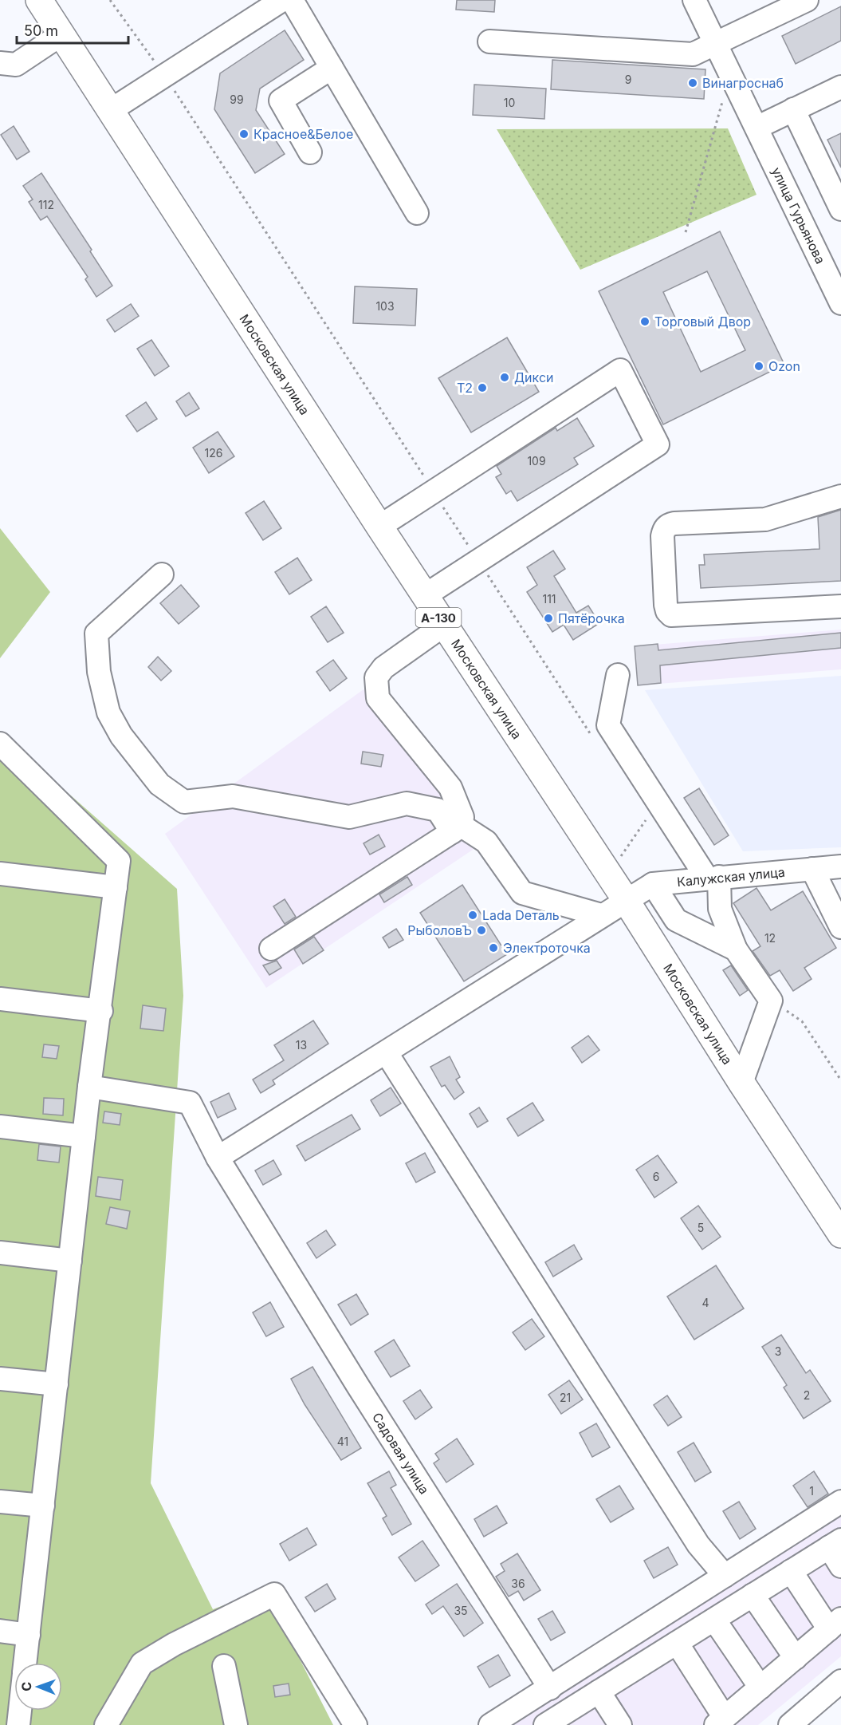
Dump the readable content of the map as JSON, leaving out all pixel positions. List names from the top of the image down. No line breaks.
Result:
{"streets":{"highway":["Московская улица","А-130"],"street":["улица Гурьянова","Калужская улица","Садовая улица"]},"crossings":[["Московская улица","Калужская улица"],["Калужская улица","Садовая улица"]],"places":["Винагроснаб","Красное&Белое","Торговый Двор","Ozon","Дикси","T2","Пятёрочка","Lada Dеталь","РыболовЪ","Электроточка"],"house_numbers":["9","99","10","112","103","126","109","111","12","13","6","5","4","3","2","21","41","1","36","35"],"scale_bar":"50 m","north":"left"}
